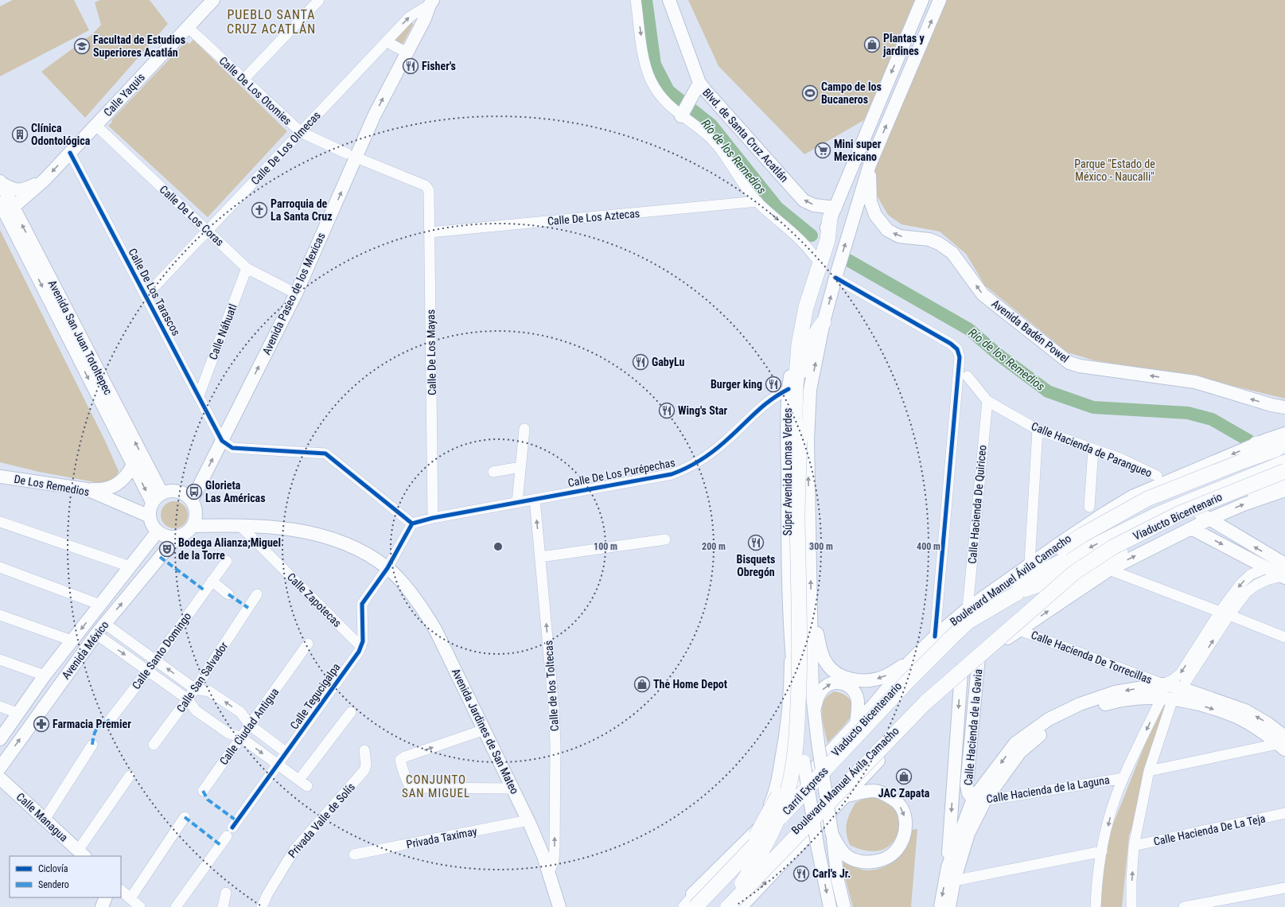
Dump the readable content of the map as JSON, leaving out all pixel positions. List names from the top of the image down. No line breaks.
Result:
{"streets":{"highway":["Viaducto Bicentenario","Boulevard Manuel Ávila Camacho","Carril Express"],"main road":["Calle Yaquis","Blvd. de Santa Cruz Acatlán","Avenida Paseo de los Mexicas","Avenida Badén Powel","Avenida San Juan Totoltepec","Súper Avenida Lomas Verdes","De Los Remedios","Avenida México","Calle Hacienda de la Gavia","Avenida Jardines de San Mateo","Calle Managua"],"street":["Calle De Los Otomies","Calle De Los Olmecas","Calle De Los Coras","Calle De Los Aztecas","Calle De Los Tarascos","Calle Náhuatl","Calle De Los Mayas","Calle Hacienda de Parangueo","Calle De Los Purépechas","Calle Hacienda De Quiriceo","Calle Zapotecas","Calle Santo Domingo","Calle Hacienda De Torrecillas","Calle San Salvador","Calle de los Toltecas","Calle Tegucigalpa","Calle Ciudad Antigua","Calle Hacienda de la Laguna","Privada Valle de Solís","Calle Hacienda De La Teja","Privada Taximay"]},"crossings":[["Calle De Los Otomies","Calle Yaquis"],["Calle De Los Otomies","Calle De Los Olmecas"],["Calle De Los Otomies","Avenida Paseo de los Mexicas"],["Calle De Los Otomies","Calle De Los Mayas"],["Calle Yaquis","Calle De Los Coras"],["Calle Yaquis","Calle De Los Tarascos"],["Calle Yaquis","Avenida San Juan Totoltepec"],["Blvd. de Santa Cruz Acatlán","Súper Avenida Lomas Verdes"],["Calle De Los Olmecas","Calle De Los Coras"],["Calle De Los Olmecas","Calle De Los Tarascos"],["Calle De Los Olmecas","Avenida Paseo de los Mexicas"],["Calle De Los Coras","Avenida Paseo de los Mexicas"],["Calle De Los Coras","Calle Náhuatl"],["Calle De Los Aztecas","Calle De Los Mayas"],["Calle De Los Tarascos","Avenida Paseo de los Mexicas"],["Calle De Los Tarascos","Calle Náhuatl"],["Avenida Paseo de los Mexicas","Avenida San Juan Totoltepec"],["Avenida Paseo de los Mexicas","De Los Remedios"],["Avenida Paseo de los Mexicas","Avenida México"],["Avenida Paseo de los Mexicas","Avenida Jardines de San Mateo"],["Avenida Badén Powel","Súper Avenida Lomas Verdes"],["Avenida San Juan Totoltepec","De Los Remedios"],["Avenida San Juan Totoltepec","Avenida México"],["Avenida San Juan Totoltepec","Avenida Jardines de San Mateo"],["Calle De Los Mayas","Calle De Los Purépechas"],["Calle Hacienda de Parangueo","Calle Hacienda De Quiriceo"],["Calle Hacienda de Parangueo","Boulevard Manuel Ávila Camacho"],["Súper Avenida Lomas Verdes","Calle De Los Purépechas"],["Calle De Los Purépechas","Calle de los Toltecas"],["De Los Remedios","Avenida México"],["De Los Remedios","Avenida Jardines de San Mateo"],["Calle Hacienda De Quiriceo","Viaducto Bicentenario"],["Calle Hacienda De Quiriceo","Boulevard Manuel Ávila Camacho"],["Calle Hacienda De Quiriceo","Carril Express"],["Viaducto Bicentenario","Boulevard Manuel Ávila Camacho"],["Viaducto Bicentenario","Carril Express"],["Boulevard Manuel Ávila Camacho","Calle Hacienda De Torrecillas"],["Boulevard Manuel Ávila Camacho","Calle Hacienda de la Gavia"],["Boulevard Manuel Ávila Camacho","Carril Express"],["Calle Zapotecas","Calle Tegucigalpa"],["Calle Zapotecas","Avenida Jardines de San Mateo"],["Avenida México","Avenida Jardines de San Mateo"],["Calle de los Toltecas","Avenida Jardines de San Mateo"],["Calle Hacienda de la Gavia","Calle Hacienda de la Laguna"],["Avenida Jardines de San Mateo","Privada Taximay"]],"one_way":["Blvd. de Santa Cruz Acatlán","Avenida Paseo de los Mexicas","Avenida Badén Powel","Calle de los Toltecas"],"districts":["PUEBLO SANTA CRUZ ACATLÁN","CONJUNTO SAN MIGUEL"],"water":["Río de los Remedios"],"parks":["Parque \"Estado de México - Naucalli\""],"places":{"shop":["Plantas y jardines","The Home Depot","JAC Zapata"],"school or university":["Facultad de Estudios Superiores Acatlán"],"restaurant":["Fisher's","GabyLu","Burger king","Wing's Star","Bisquets Obregón","Carl's Jr."],"sports":["Campo de los Bucaneros"],"building":["Clínica Odontológica"],"supermarket":["Mini super Mexicano"],"church":["Parroquia de La Santa Cruz"],"bus stop":["Glorieta Las Américas"],"theatre":["Bodega Alianza;Miguel de la Torre"],"pharmacy":["Farmacia Premier"]},"legend":["Ciclovía","Sendero"],"rings":["100 m","200 m","300 m","400 m"]}
